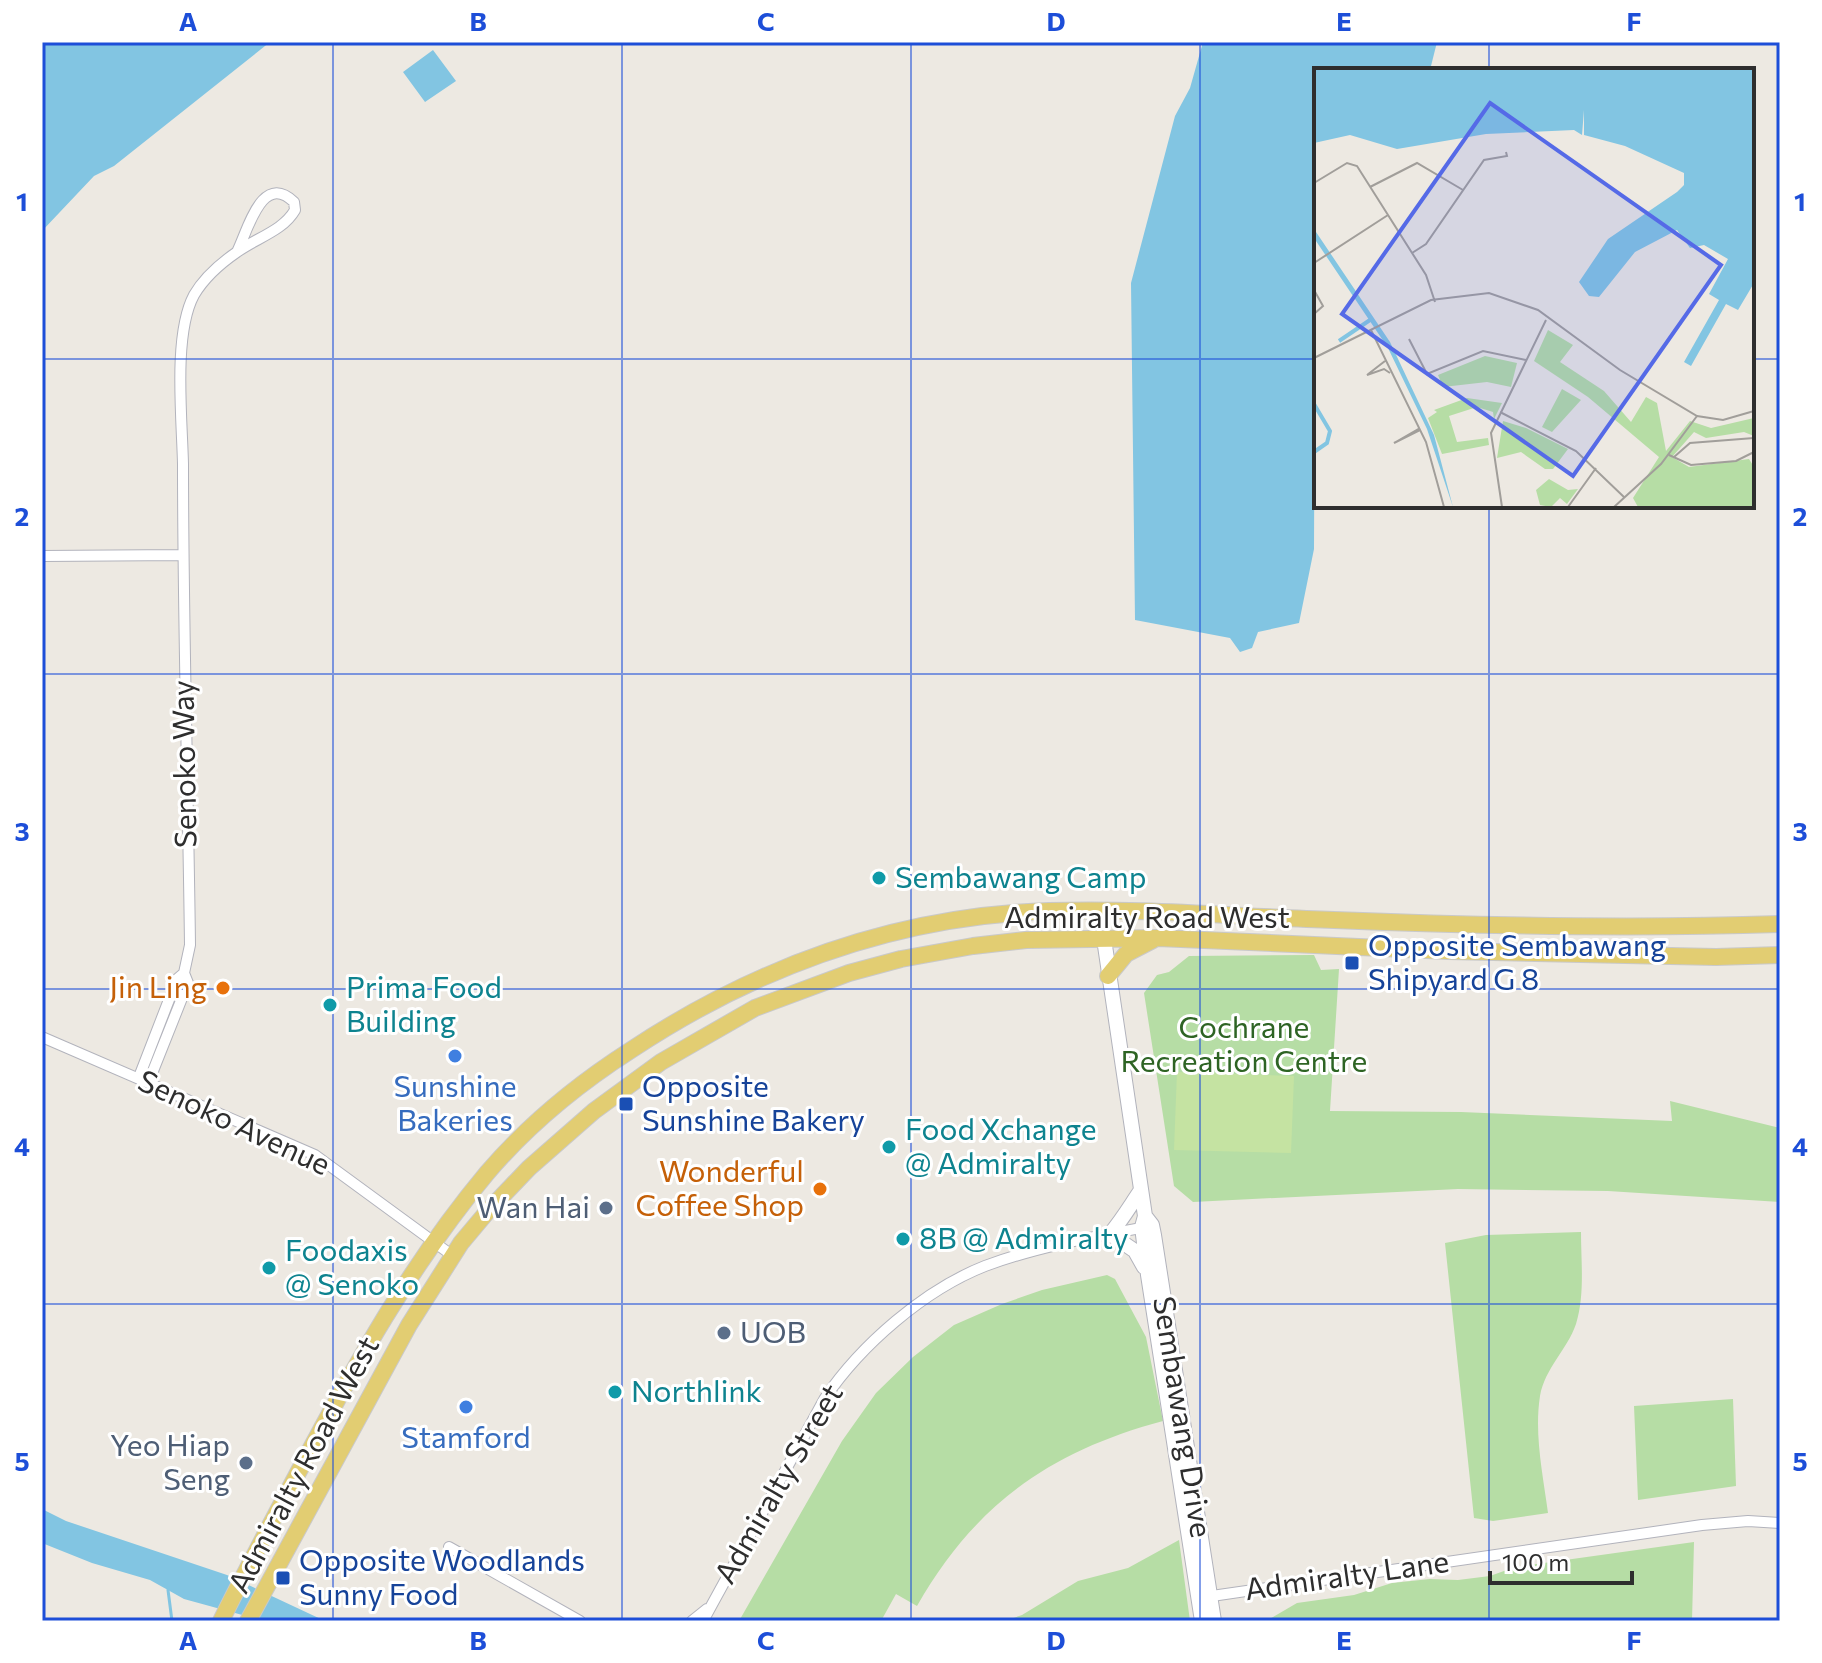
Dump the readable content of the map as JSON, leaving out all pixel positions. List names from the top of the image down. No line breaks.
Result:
{"streets":{"main road":["Admiralty Road West","Sembawang Drive"],"street":["Senoko Way","Senoko Avenue","Admiralty Street","Admiralty Lane"]},"crossings":[["Senoko Way","Senoko Avenue"],["Admiralty Road West","Senoko Avenue"],["Admiralty Road West","Sembawang Drive"],["Sembawang Drive","Admiralty Street"],["Sembawang Drive","Admiralty Lane"]],"parks":["Cochrane Recreation Centre"],"places":{"other":["Sembawang Camp","Jin Ling","Prima Food Building","Sunshine Bakeries","Food Xchange @ Admiralty","Wonderful Coffee Shop","Wan Hai","8B @ Admiralty","Foodaxis @ Senoko","UOB","Northlink","Stamford","Yeo Hiap Seng"],"transit":["Opposite Sembawang Shipyard G 8","Opposite Sunshine Bakery","Opposite Woodlands Sunny Food"]},"scale_bar":"100 m","grid":{"columns":["A","B","C","D","E","F"],"rows":["1","2","3","4","5"]}}
